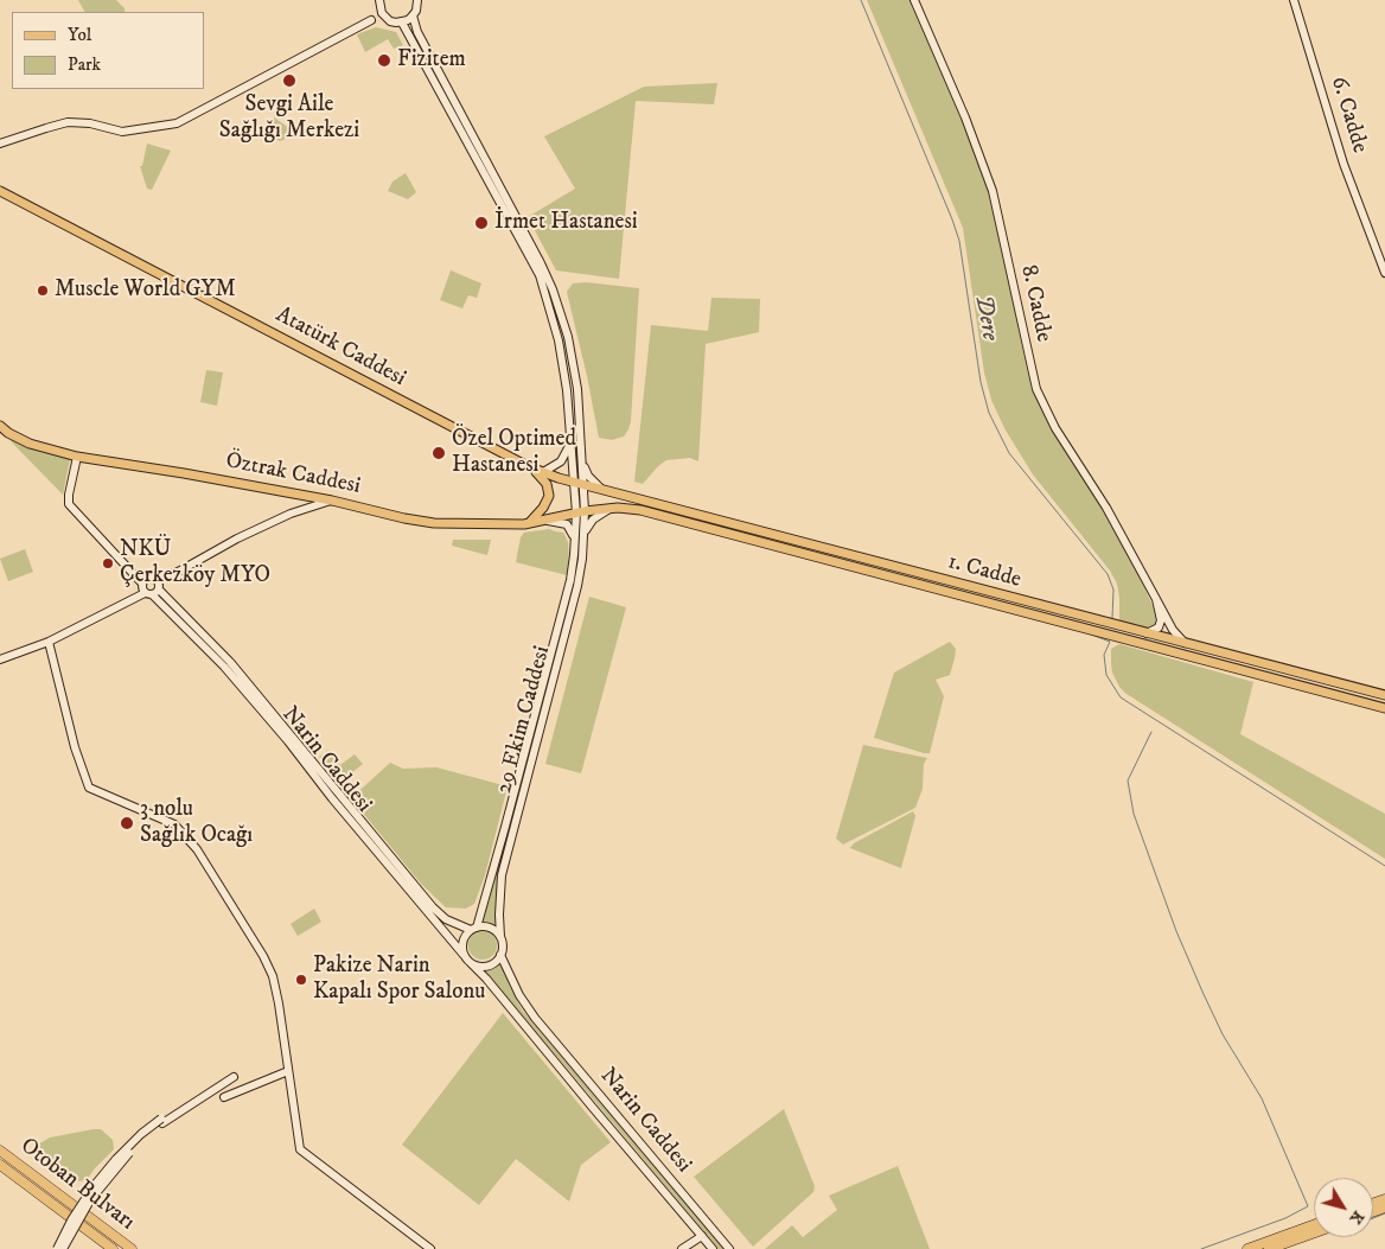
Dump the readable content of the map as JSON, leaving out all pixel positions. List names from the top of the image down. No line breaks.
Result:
{"streets":{"highway":["Otoban Bulvarı"],"main road":["6. Cadde","8. Cadde","Atatürk Caddesi","Öztrak Caddesi","1. Cadde","29 Ekim Caddesi","Narin Caddesi"]},"crossings":[["8. Cadde","1. Cadde"],["Atatürk Caddesi","1. Cadde"],["Öztrak Caddesi","1. Cadde"],["Öztrak Caddesi","29 Ekim Caddesi"],["1. Cadde","29 Ekim Caddesi"],["29 Ekim Caddesi","Narin Caddesi"]],"water":["Dere"],"places":["Fizitem","Sevgi Aile Sağlığı Merkezi","İrmet Hastanesi","Muscle World GYM","Özel Optimed Hastanesi","NKÜ Çerkezköy MYO","3 nolu Sağlık Ocağı","Pakize Narin Kapalı Spor Salonu"],"legend":["Yol","Park"],"north":"bottom right"}
